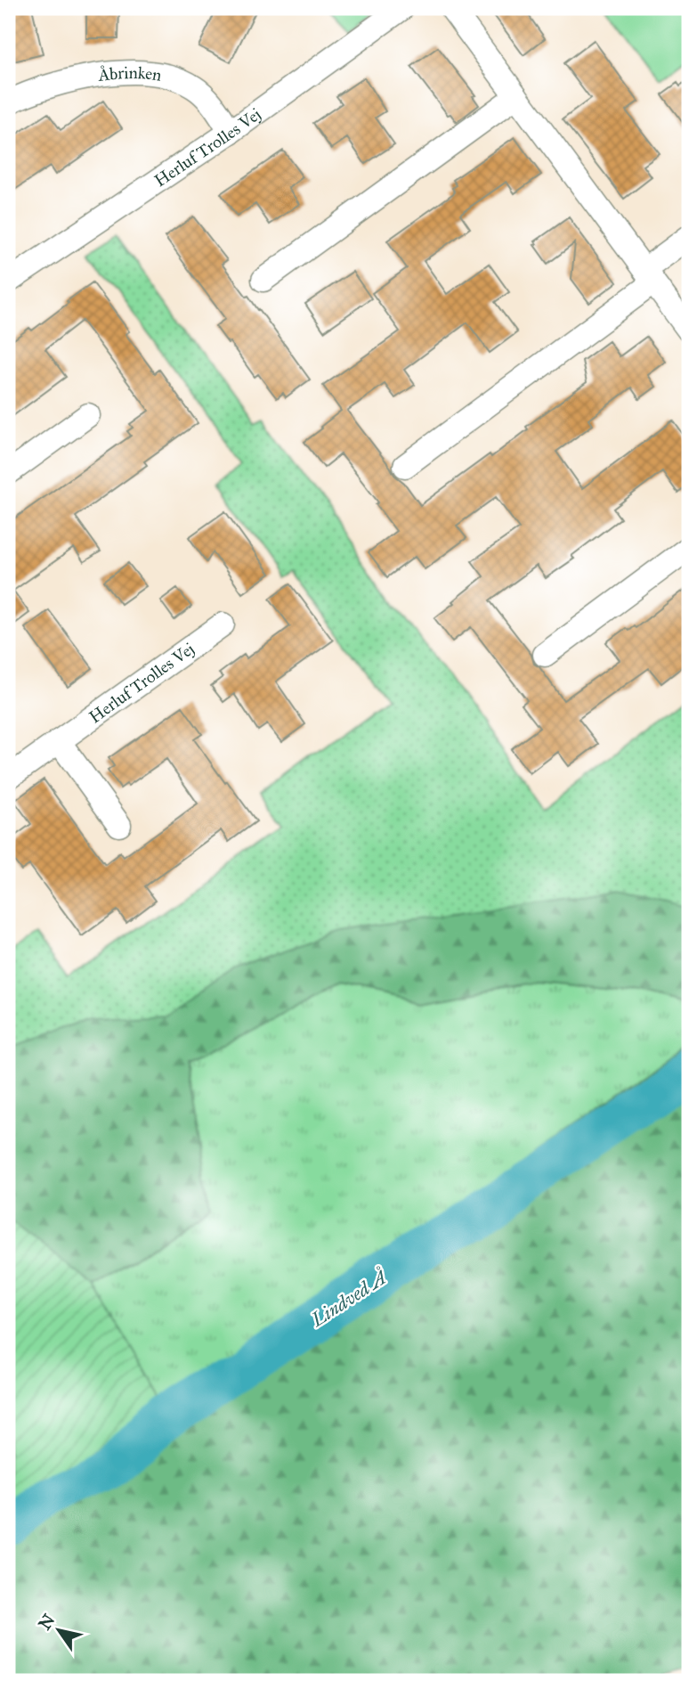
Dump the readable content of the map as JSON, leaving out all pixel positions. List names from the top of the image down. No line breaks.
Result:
{"streets":{"street":["Åbrinken","Herluf Trolles Vej"]},"crossings":[["Åbrinken","Herluf Trolles Vej"]],"water":["Lindved Å"],"north":"top left"}
